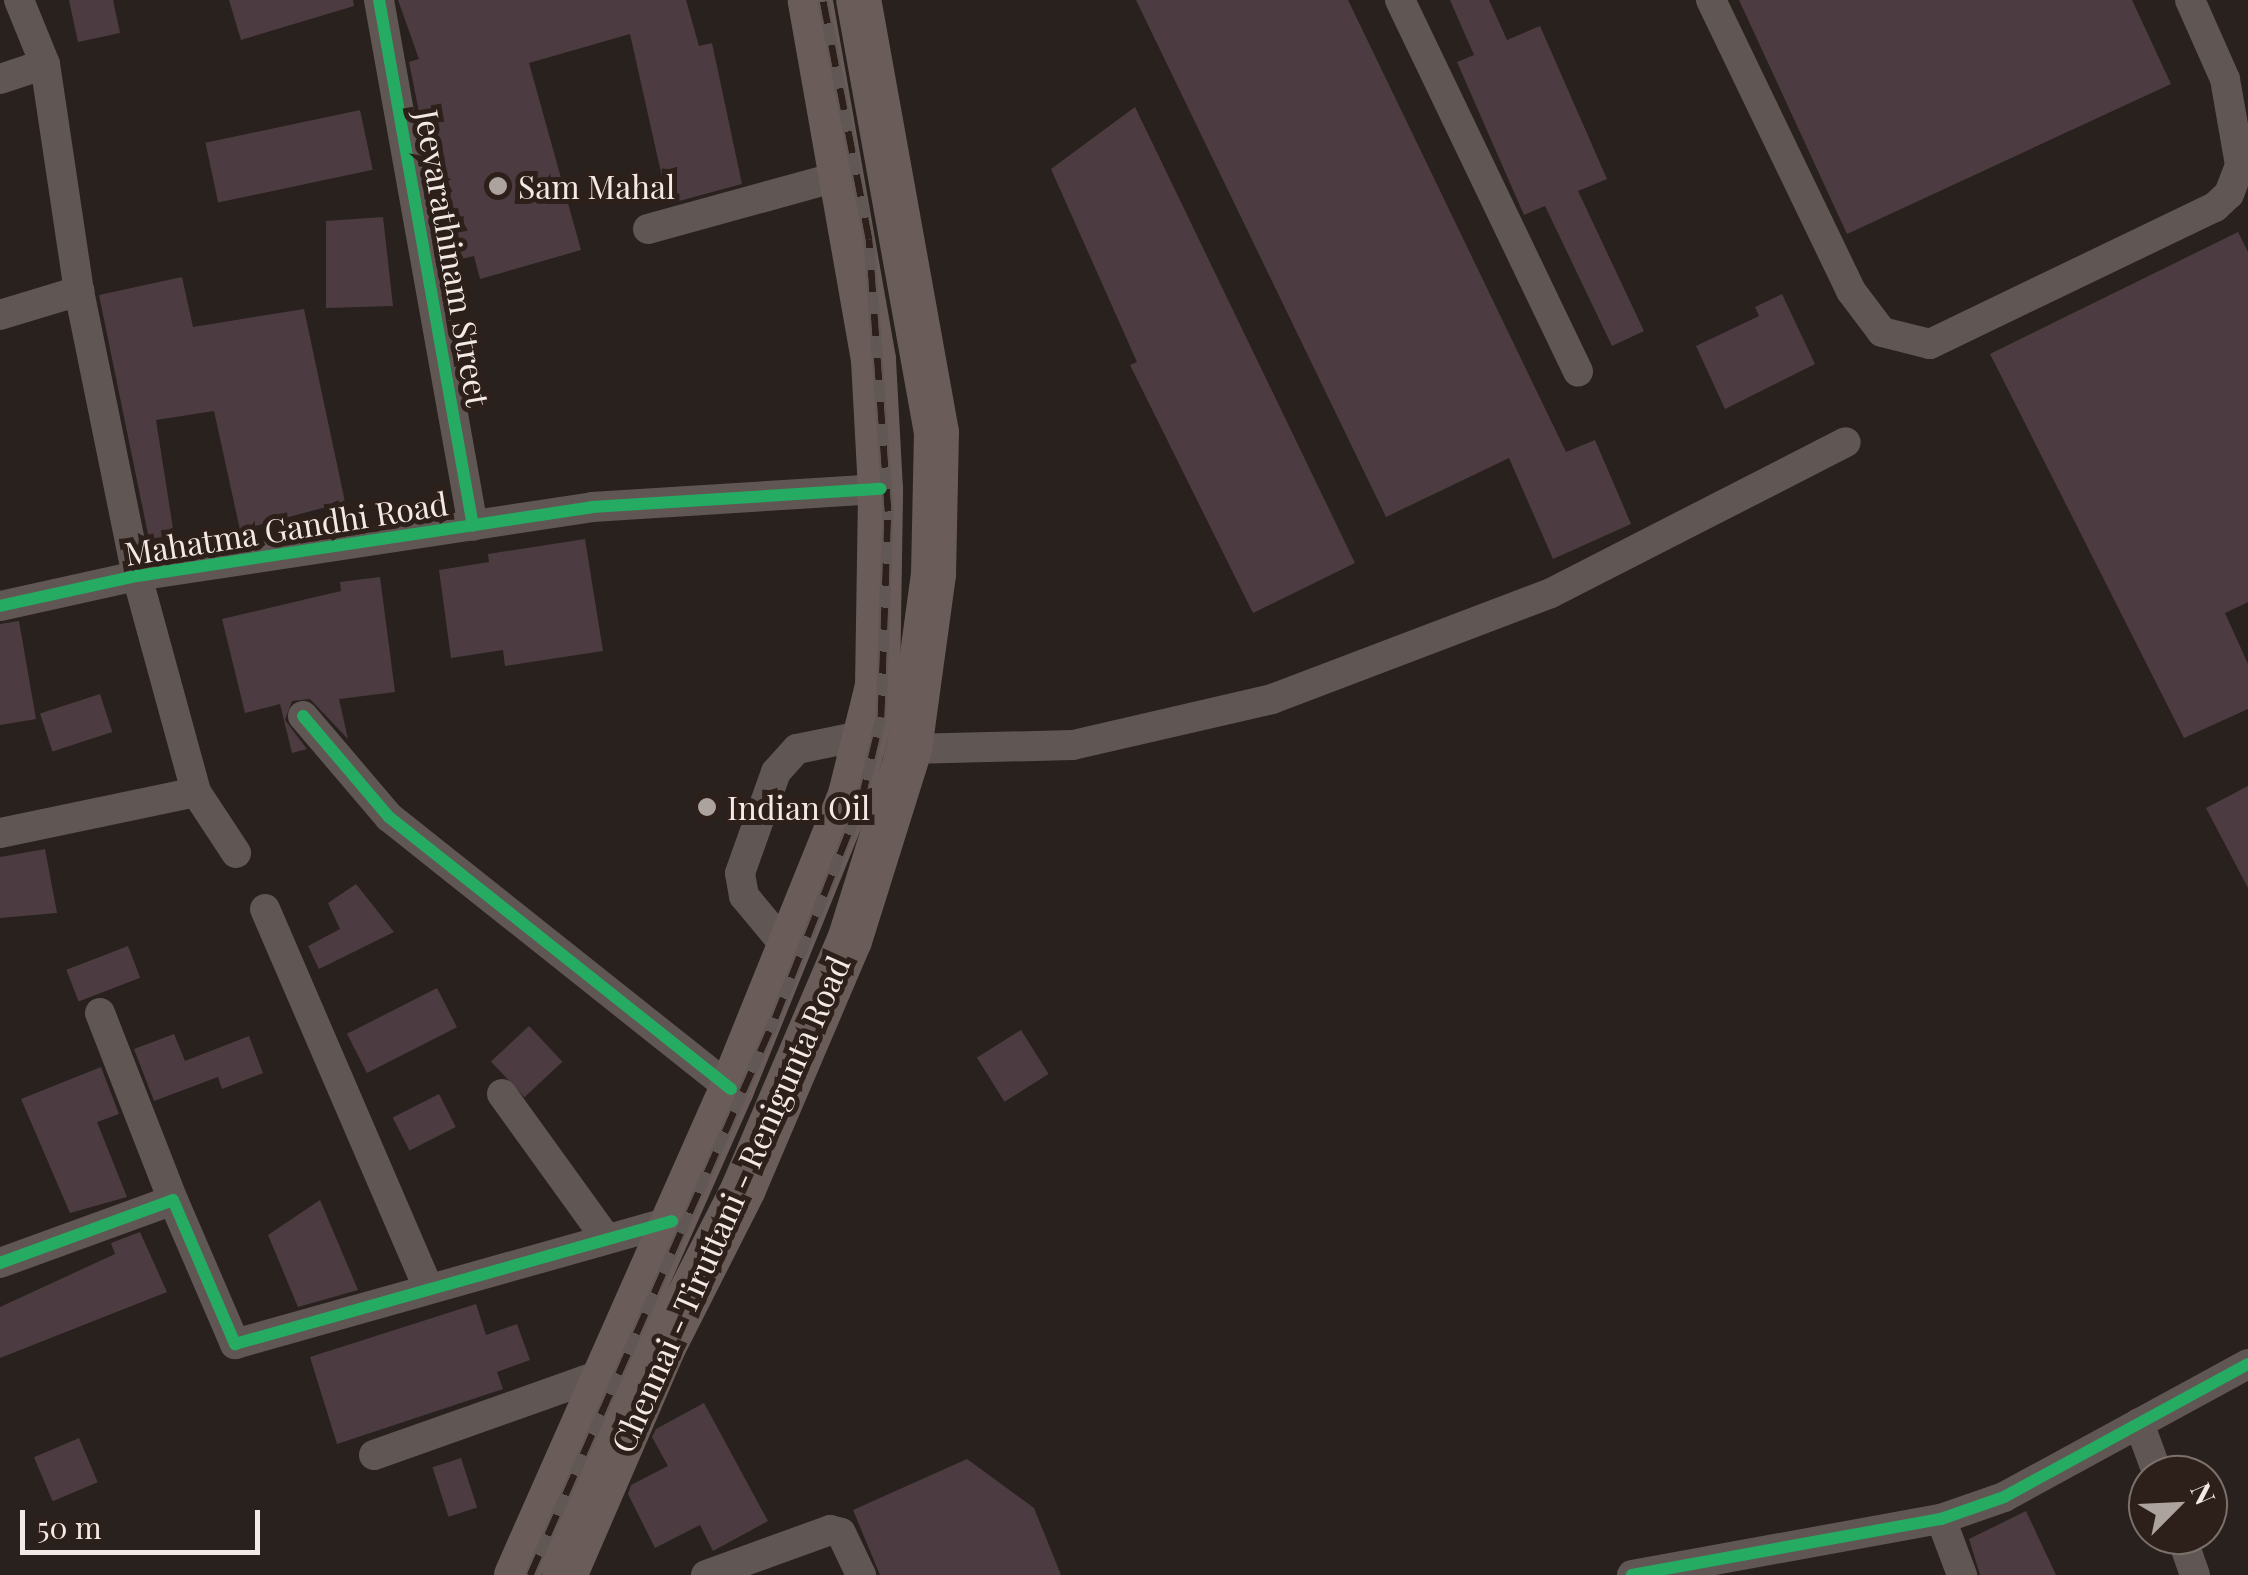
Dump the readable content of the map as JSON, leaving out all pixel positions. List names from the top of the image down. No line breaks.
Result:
{"streets":{"highway":["Chennai - Tiruttani - Renigunta Road"],"street":["Jeevarathinam Street","Mahatma Gandhi Road"]},"crossings":[["Jeevarathinam Street","Mahatma Gandhi Road"],["Mahatma Gandhi Road","Chennai - Tiruttani - Renigunta Road"]],"places":["Sam Mahal","Indian Oil"],"scale_bar":"50 m","north":"top right"}
